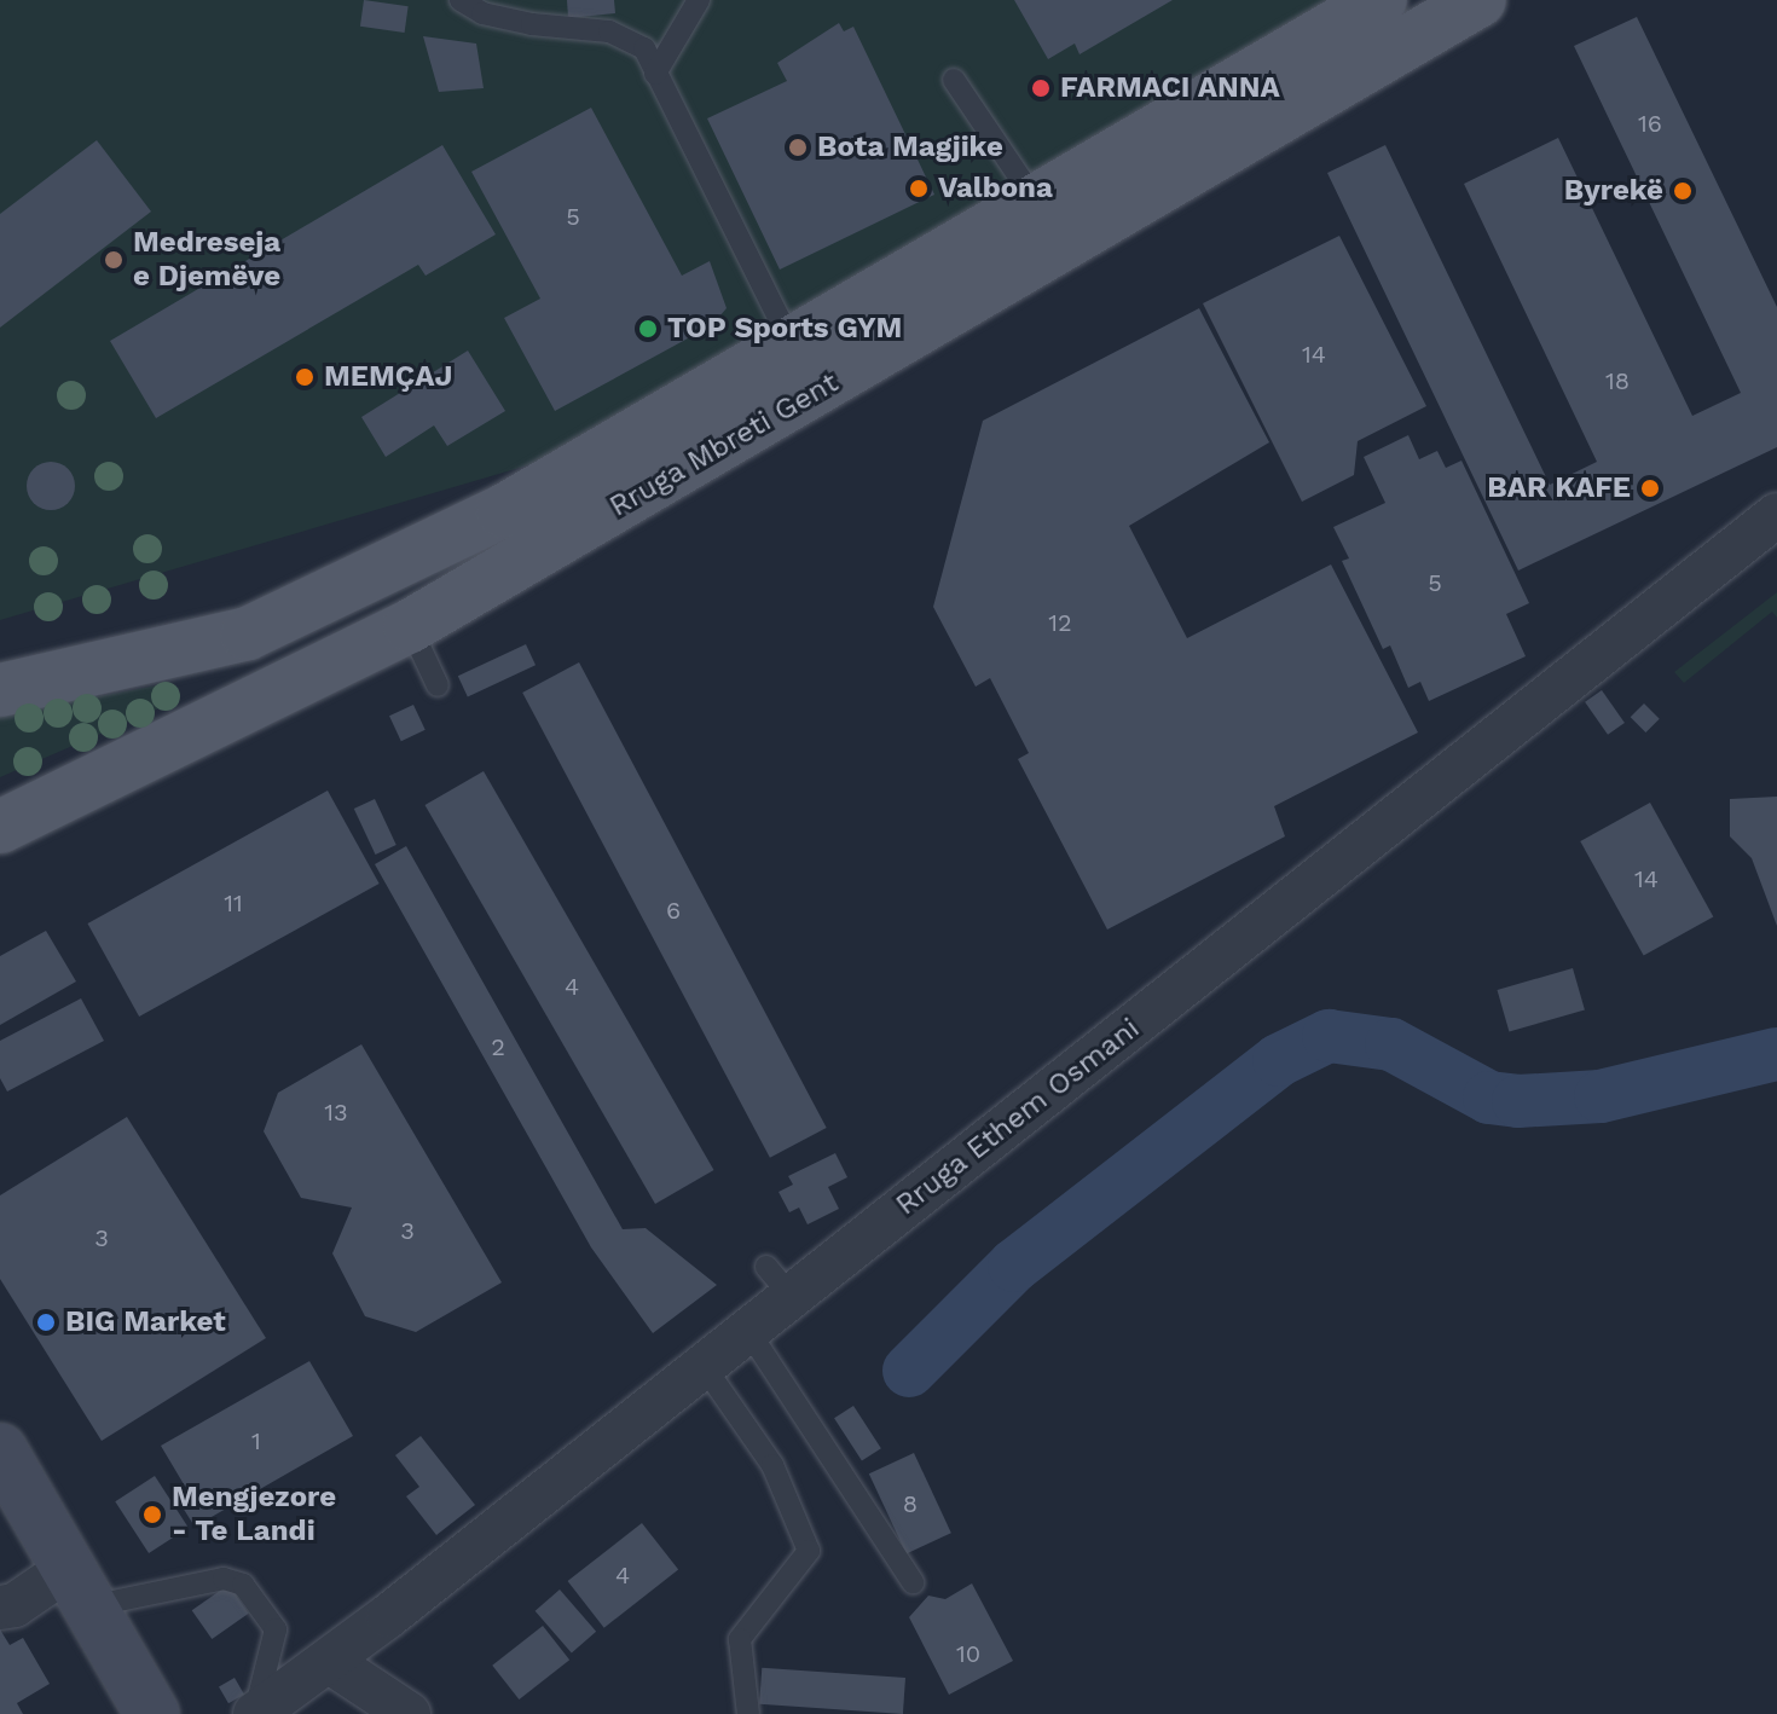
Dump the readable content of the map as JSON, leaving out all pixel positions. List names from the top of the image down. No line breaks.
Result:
{"streets":{"main road":["Rruga Mbreti Gent"],"street":["Rruga Ethem Osmani"]},"places":["FARMACI ANNA","Bota Magjike","Valbona","Byrekë","Medreseja e Djemëve","TOP Sports GYM","MEMÇAJ","BAR KAFE","BIG Market","Mengjezore - Te Landi"],"house_numbers":["16","5","14","18","5","12","14","11","6","4","2","13","3","3","1","8","4","10"]}
